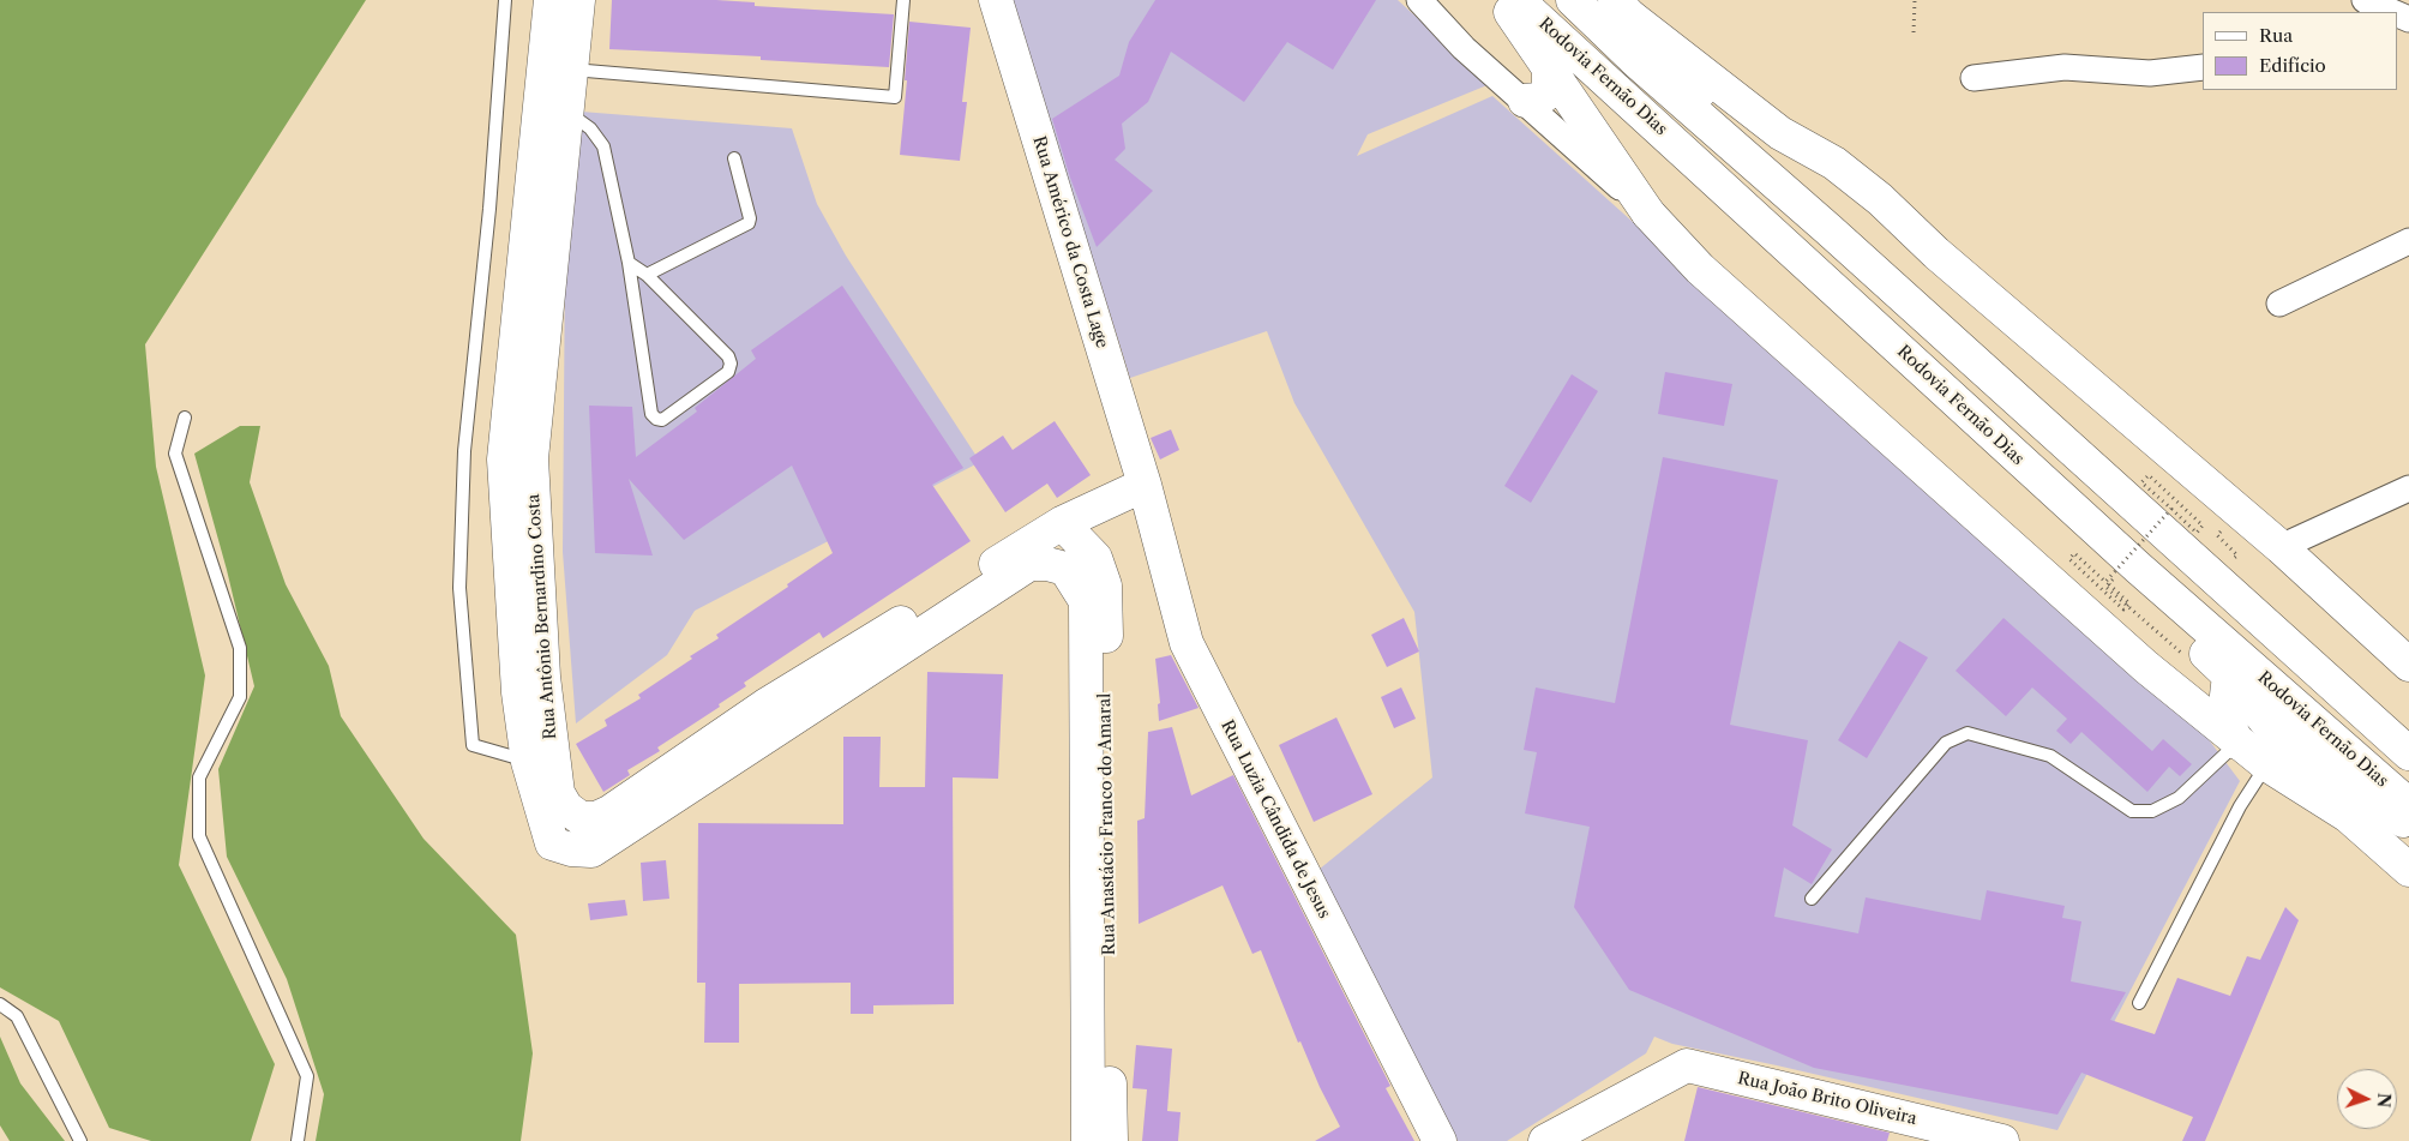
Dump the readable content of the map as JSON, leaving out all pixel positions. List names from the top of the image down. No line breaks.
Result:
{"streets":{"main road":["Rodovia Fernão Dias","Rua Américo da Costa Lage","Rua Antônio Bernardino Costa","Rua Luzia Cândida de Jesus","Rua Anastácio Franco do Amaral","Rua João Brito Oliveira"]},"crossings":[["Rua Américo da Costa Lage","Rua Antônio Bernardino Costa"],["Rua Américo da Costa Lage","Rua Luzia Cândida de Jesus"],["Rua Antônio Bernardino Costa","Rua Luzia Cândida de Jesus"],["Rua Antônio Bernardino Costa","Rua Anastácio Franco do Amaral"]],"legend":["Rua","Edifício"],"north":"right"}
